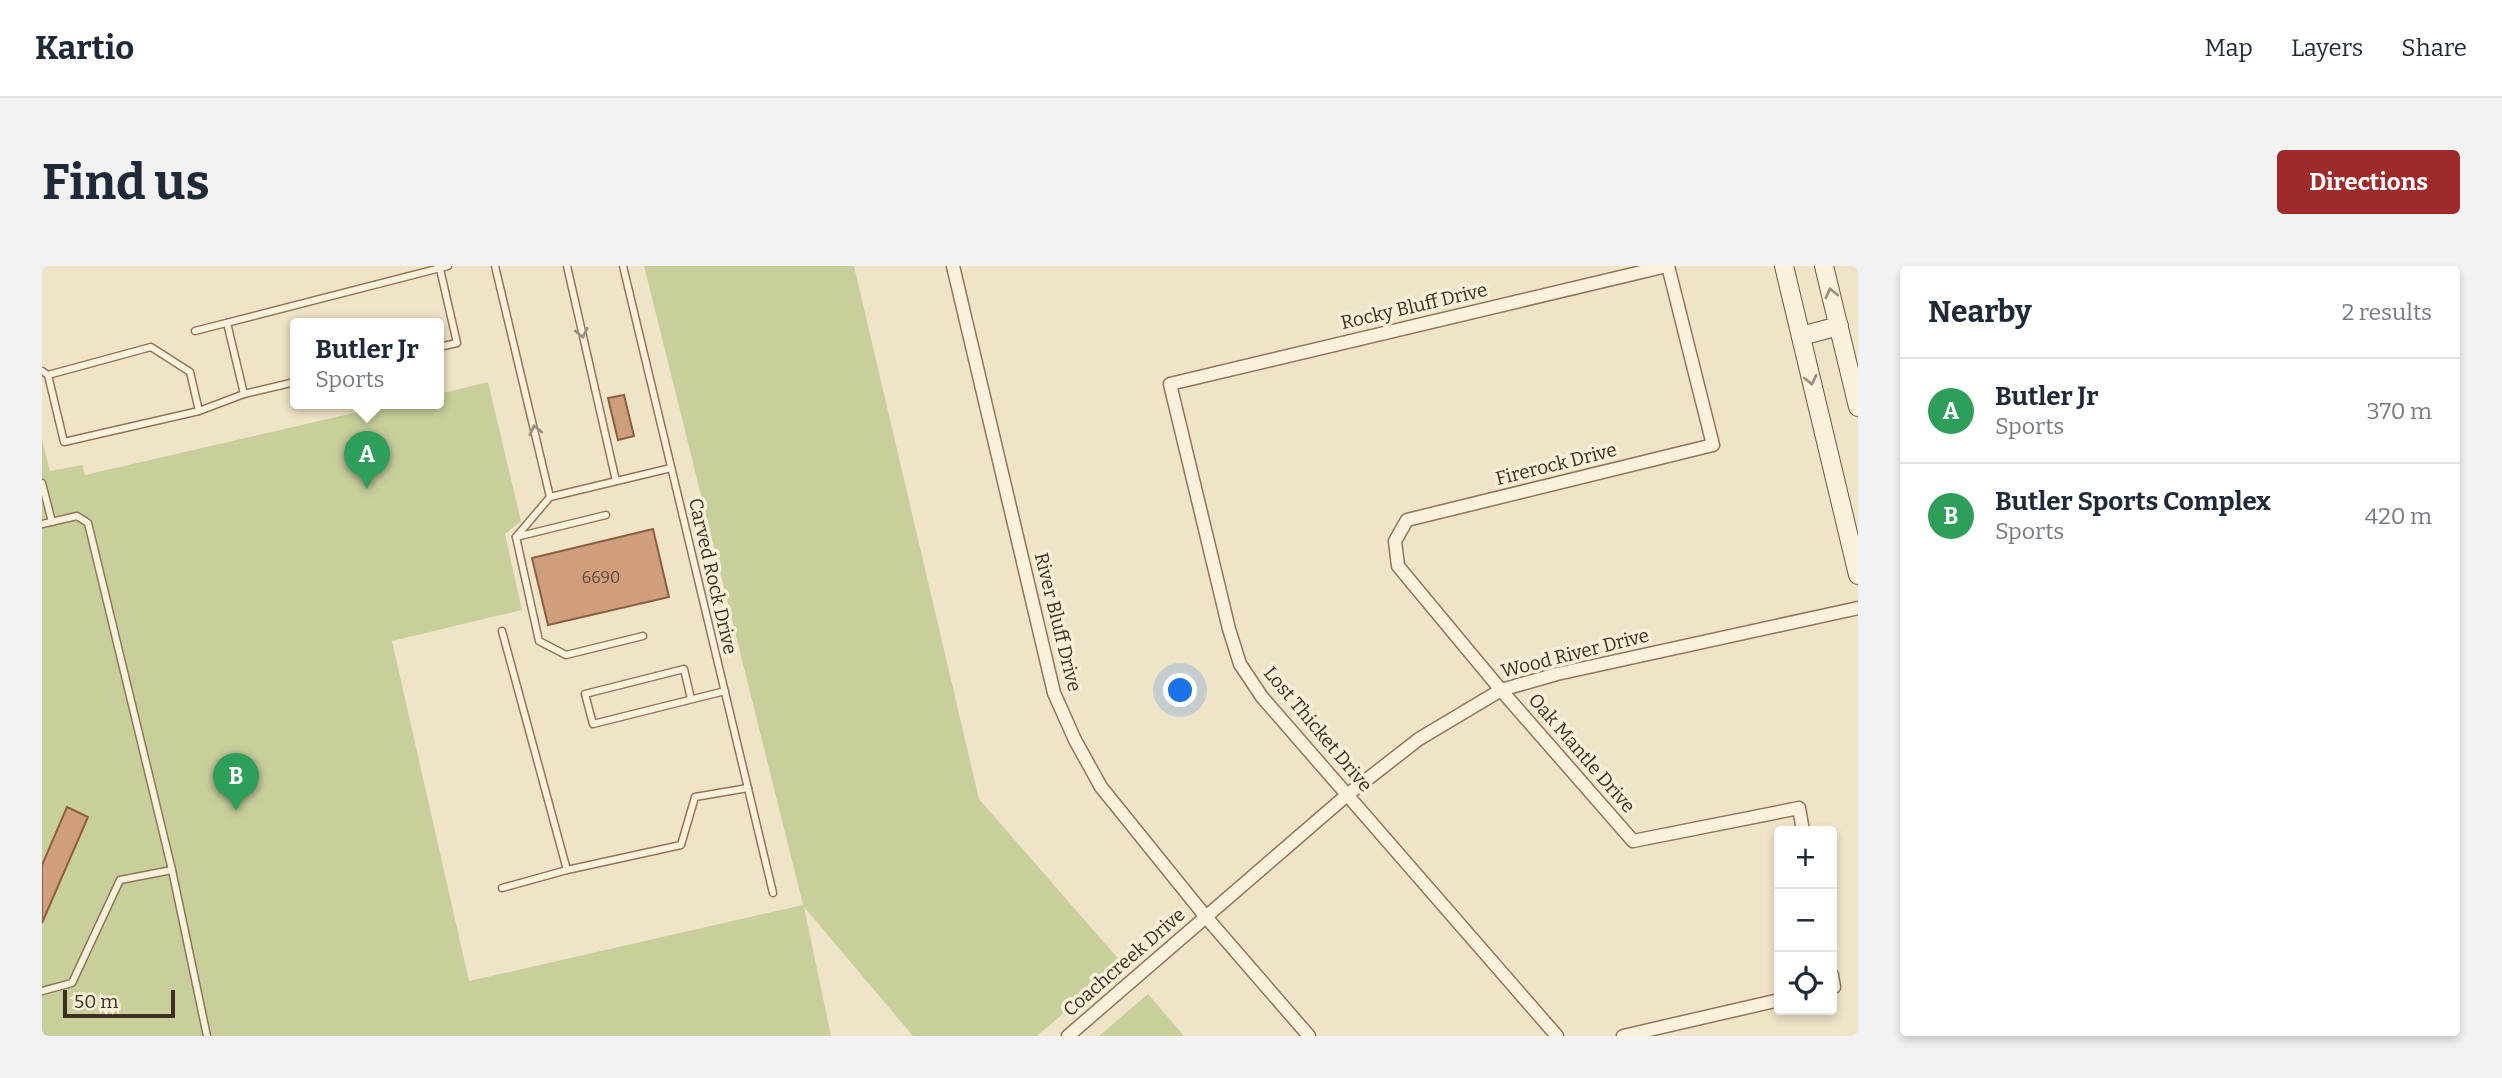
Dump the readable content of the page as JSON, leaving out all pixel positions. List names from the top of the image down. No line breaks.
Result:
{"streets":{"street":["Rocky Bluff Drive","Firerock Drive","River Bluff Drive","Wood River Drive","Lost Thicket Drive","Oak Mantle Drive","Coachcreek Drive"],"lane":["Carved Rock Drive"]},"crossings":[["Rocky Bluff Drive","Firerock Drive"],["Rocky Bluff Drive","Lost Thicket Drive"],["Firerock Drive","Oak Mantle Drive"],["River Bluff Drive","Wood River Drive"],["River Bluff Drive","Coachcreek Drive"],["Wood River Drive","Lost Thicket Drive"],["Wood River Drive","Oak Mantle Drive"],["Wood River Drive","Coachcreek Drive"]],"house_numbers":["6690"],"scale_bar":"50 m","page":{"header":"Kartio","nav":["Map","Layers","Share"],"buttons":"Directions","title":"Find us","heading":["Nearby","2 results"],"popup":["Butler Jr","Sports"],"list":[{"mark":"A","name":"Butler Jr","note":"Sports","value":"370 m"},{"mark":"B","name":"Butler Sports Complex","note":"Sports","value":"420 m"}],"pins":["A","B"],"map_buttons":["+","−"],"scale":"50 m"}}
